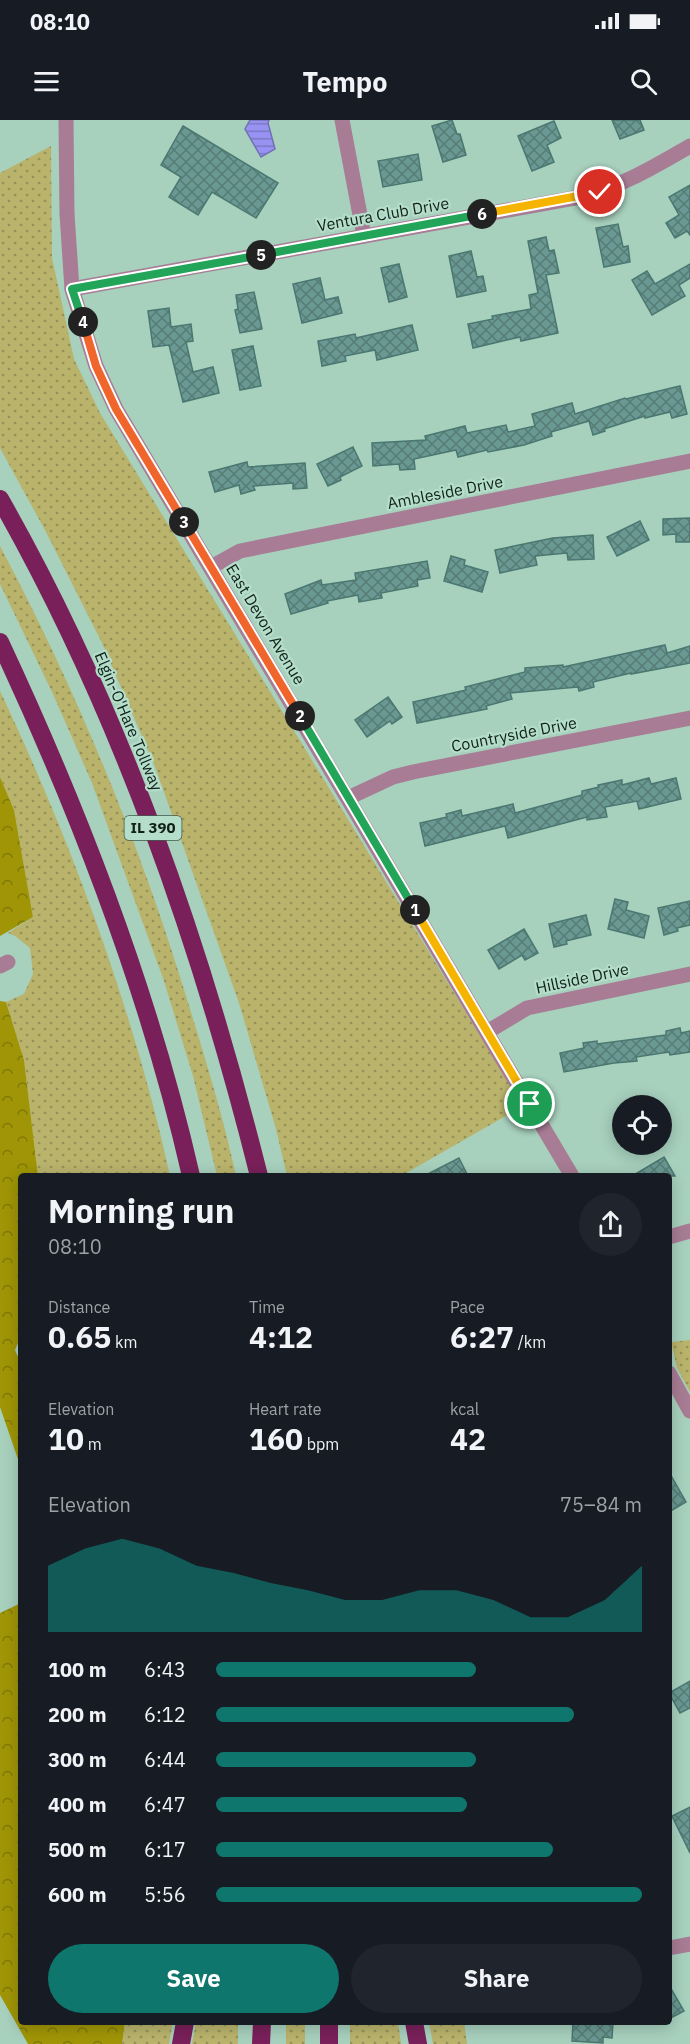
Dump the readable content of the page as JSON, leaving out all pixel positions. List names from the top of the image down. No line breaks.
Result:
{"streets":{"highway":["Elgin-O'Hare Tollway","IL 390"],"street":["Ventura Club Drive","Ambleside Drive","East Devon Avenue","Countryside Drive","Hillside Drive"]},"crossings":[["Ventura Club Drive","East Devon Avenue"],["Ambleside Drive","East Devon Avenue"],["East Devon Avenue","Countryside Drive"],["East Devon Avenue","Hillside Drive"]],"page":{"status":"08:10","header":"Tempo","pins":["6","5","4","3","2","1"],"heading":["Morning run","08:10"],"stats":[["Distance","0.65 km"],["Time","4:12"],["Pace","6:27 /km"],["Elevation","10 m"],["Heart rate","160 bpm"],["kcal","42"]],"chart":["Elevation","75–84 m"],"list":[{"name":"100 m","note":"6:43"},{"name":"200 m","note":"6:12"},{"name":"300 m","note":"6:44"},{"name":"400 m","note":"6:47"},{"name":"500 m","note":"6:17"},{"name":"600 m","note":"5:56"}],"buttons":["Save","Share"]}}
